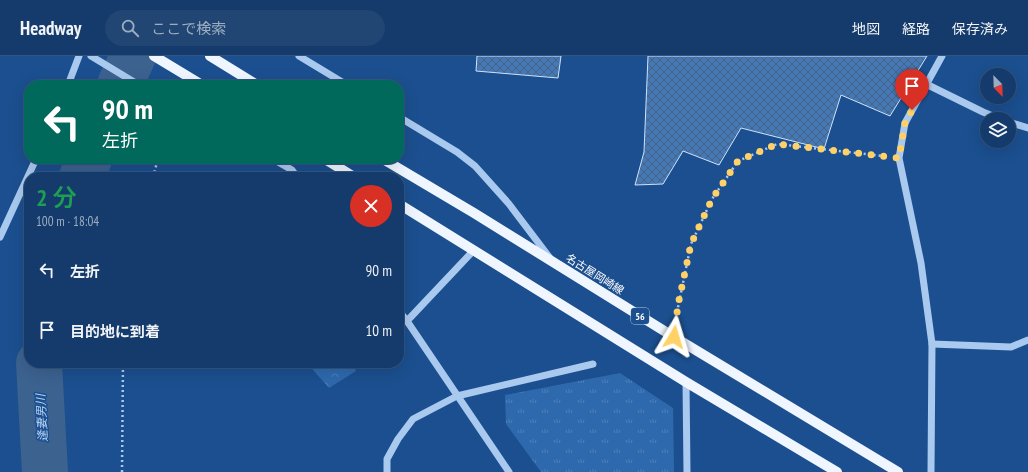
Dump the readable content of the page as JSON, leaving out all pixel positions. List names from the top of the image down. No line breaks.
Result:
{"streets":{"main road":["名古屋岡崎線","56"]},"water":["逢妻男川"],"north":"bottom right","page":{"header":"Headway","search":"ここで検索","nav":["地図","経路","保存済み"],"turn":["90 m","左折"],"heading":["2 分","100 m · 18:04"],"list":[{"name":"左折","value":"90 m"},{"name":"目的地に到着","value":"10 m"}]}}
